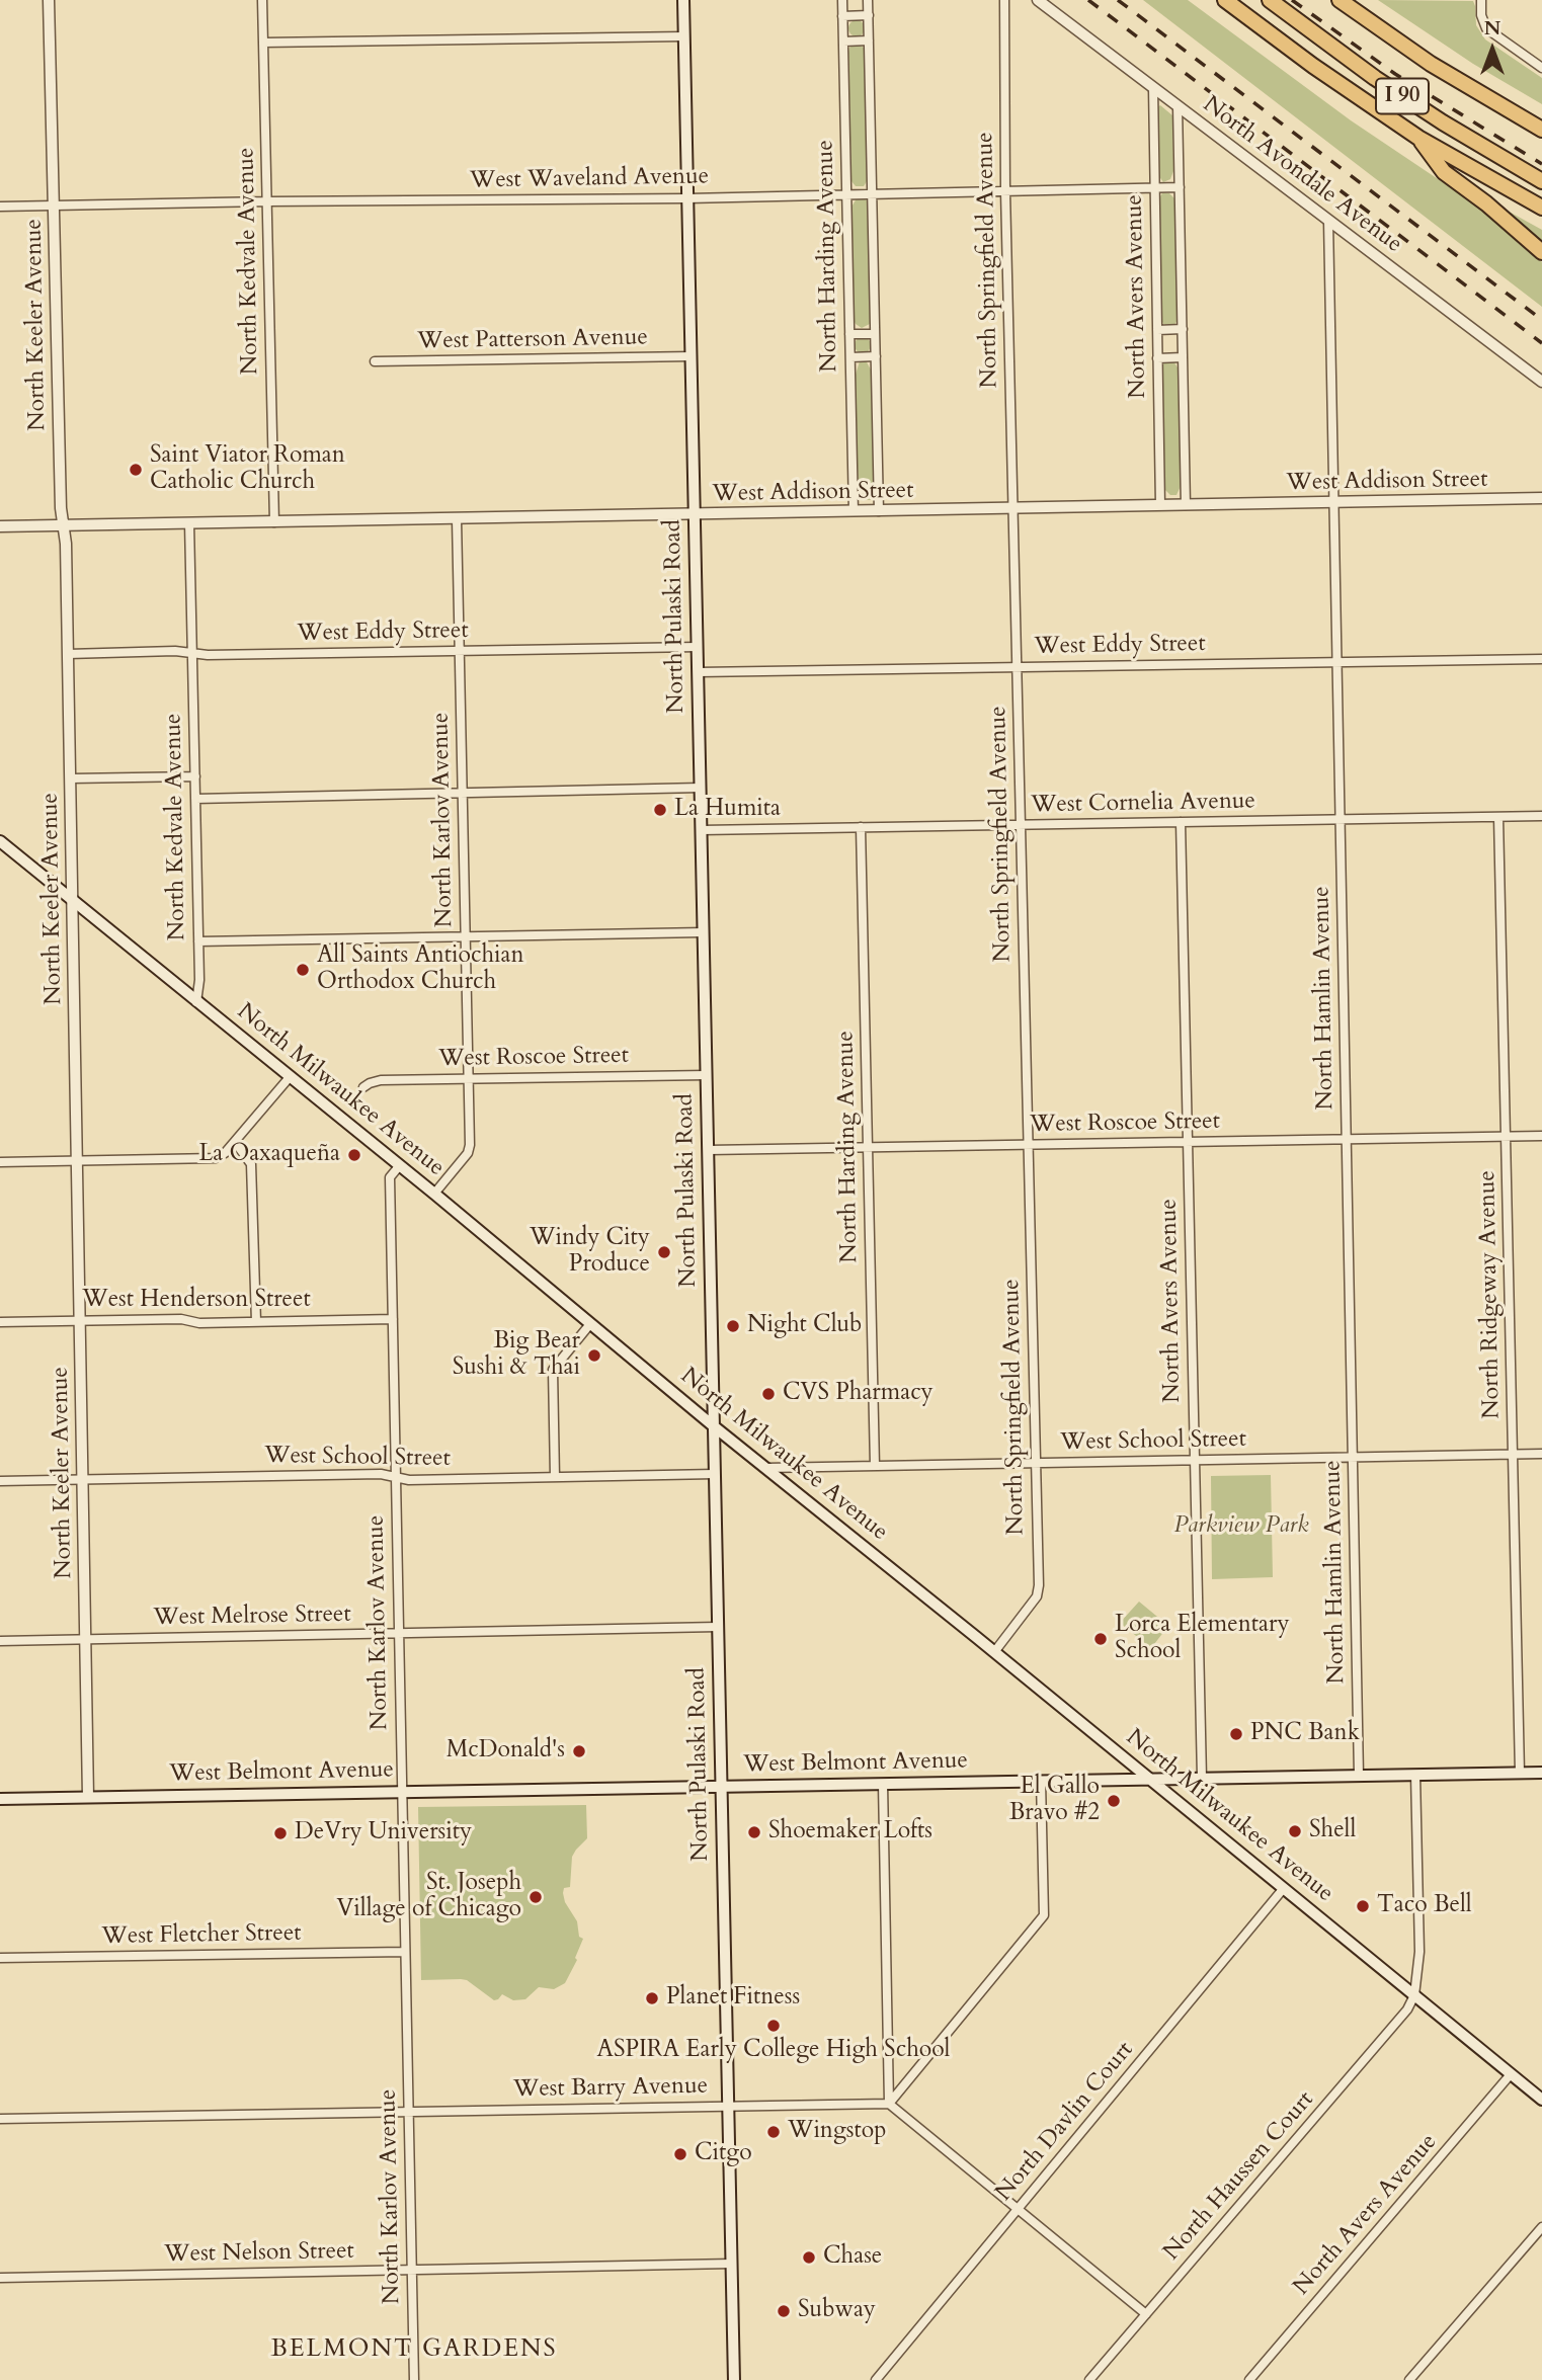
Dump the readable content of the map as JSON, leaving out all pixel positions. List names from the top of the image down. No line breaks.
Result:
{"streets":{"highway":["I 90"],"main road":["North Pulaski Road","North Milwaukee Avenue","West Belmont Avenue"],"street":["North Avondale Avenue","West Waveland Avenue","North Harding Avenue","North Springfield Avenue","North Kedvale Avenue","North Avers Avenue","North Keeler Avenue","West Patterson Avenue","West Addison Street","West Eddy Street","West Cornelia Avenue","North Karlov Avenue","North Hamlin Avenue","West Roscoe Street","North Ridgeway Avenue","West Henderson Street","West School Street","West Melrose Street","West Fletcher Street","West Barry Avenue","North Davlin Court","North Haussen Court","West Nelson Street"]},"crossings":[["North Avondale Avenue","North Avers Avenue"],["North Avondale Avenue","North Hamlin Avenue"],["West Waveland Avenue","North Harding Avenue"],["West Waveland Avenue","North Springfield Avenue"],["West Waveland Avenue","North Kedvale Avenue"],["West Waveland Avenue","North Avers Avenue"],["West Waveland Avenue","North Keeler Avenue"],["West Waveland Avenue","North Pulaski Road"],["North Harding Avenue","West Addison Street"],["North Harding Avenue","West Cornelia Avenue"],["North Harding Avenue","West Roscoe Street"],["North Harding Avenue","West School Street"],["North Springfield Avenue","West Addison Street"],["North Springfield Avenue","West Eddy Street"],["North Springfield Avenue","West Cornelia Avenue"],["North Springfield Avenue","West Roscoe Street"],["North Springfield Avenue","North Milwaukee Avenue"],["North Springfield Avenue","West School Street"],["North Kedvale Avenue","West Addison Street"],["North Kedvale Avenue","West Eddy Street"],["North Kedvale Avenue","North Milwaukee Avenue"],["North Avers Avenue","West Addison Street"],["North Avers Avenue","West Cornelia Avenue"],["North Avers Avenue","West Roscoe Street"],["North Avers Avenue","North Milwaukee Avenue"],["North Avers Avenue","West School Street"],["North Avers Avenue","West Belmont Avenue"],["North Keeler Avenue","West Addison Street"],["North Keeler Avenue","West Eddy Street"],["North Keeler Avenue","North Milwaukee Avenue"],["North Keeler Avenue","West Henderson Street"],["North Keeler Avenue","West School Street"],["North Keeler Avenue","West Melrose Street"],["North Keeler Avenue","West Belmont Avenue"],["West Patterson Avenue","North Pulaski Road"],["West Addison Street","North Pulaski Road"],["West Addison Street","North Karlov Avenue"],["West Addison Street","North Hamlin Avenue"],["North Pulaski Road","West Eddy Street"],["North Pulaski Road","West Cornelia Avenue"],["North Pulaski Road","West Roscoe Street"],["North Pulaski Road","North Milwaukee Avenue"],["North Pulaski Road","West School Street"],["North Pulaski Road","West Melrose Street"],["North Pulaski Road","West Belmont Avenue"],["North Pulaski Road","West Barry Avenue"],["North Pulaski Road","West Nelson Street"],["West Eddy Street","North Karlov Avenue"],["West Eddy Street","North Hamlin Avenue"],["West Cornelia Avenue","North Hamlin Avenue"],["West Cornelia Avenue","North Ridgeway Avenue"],["North Karlov Avenue","West Roscoe Street"],["North Karlov Avenue","North Milwaukee Avenue"],["North Karlov Avenue","West Henderson Street"],["North Karlov Avenue","West School Street"],["North Karlov Avenue","West Melrose Street"],["North Karlov Avenue","West Belmont Avenue"],["North Karlov Avenue","West Fletcher Street"],["North Karlov Avenue","West Barry Avenue"],["North Karlov Avenue","West Nelson Street"],["North Hamlin Avenue","West Roscoe Street"],["North Hamlin Avenue","West School Street"],["North Hamlin Avenue","West Belmont Avenue"],["West Roscoe Street","North Ridgeway Avenue"],["North Milwaukee Avenue","West School Street"],["North Milwaukee Avenue","West Belmont Avenue"],["North Milwaukee Avenue","North Davlin Court"],["North Milwaukee Avenue","North Haussen Court"],["North Ridgeway Avenue","West School Street"],["North Ridgeway Avenue","West Belmont Avenue"]],"districts":["BELMONT GARDENS"],"parks":["Parkview Park"],"places":["Saint Viator Roman Catholic Church","La Humita","All Saints Antiochian Orthodox Church","La Oaxaqueña","Windy City Produce","Night Club","Big Bear Sushi & Thai","CVS Pharmacy","Lorca Elementary School","PNC Bank","McDonald's","El Gallo Bravo #2","Shell","Shoemaker Lofts","DeVry University","St. Joseph Village of Chicago","Taco Bell","Planet Fitness","ASPIRA Early College High School","Wingstop","Citgo","Chase","Subway"],"north":"top"}
